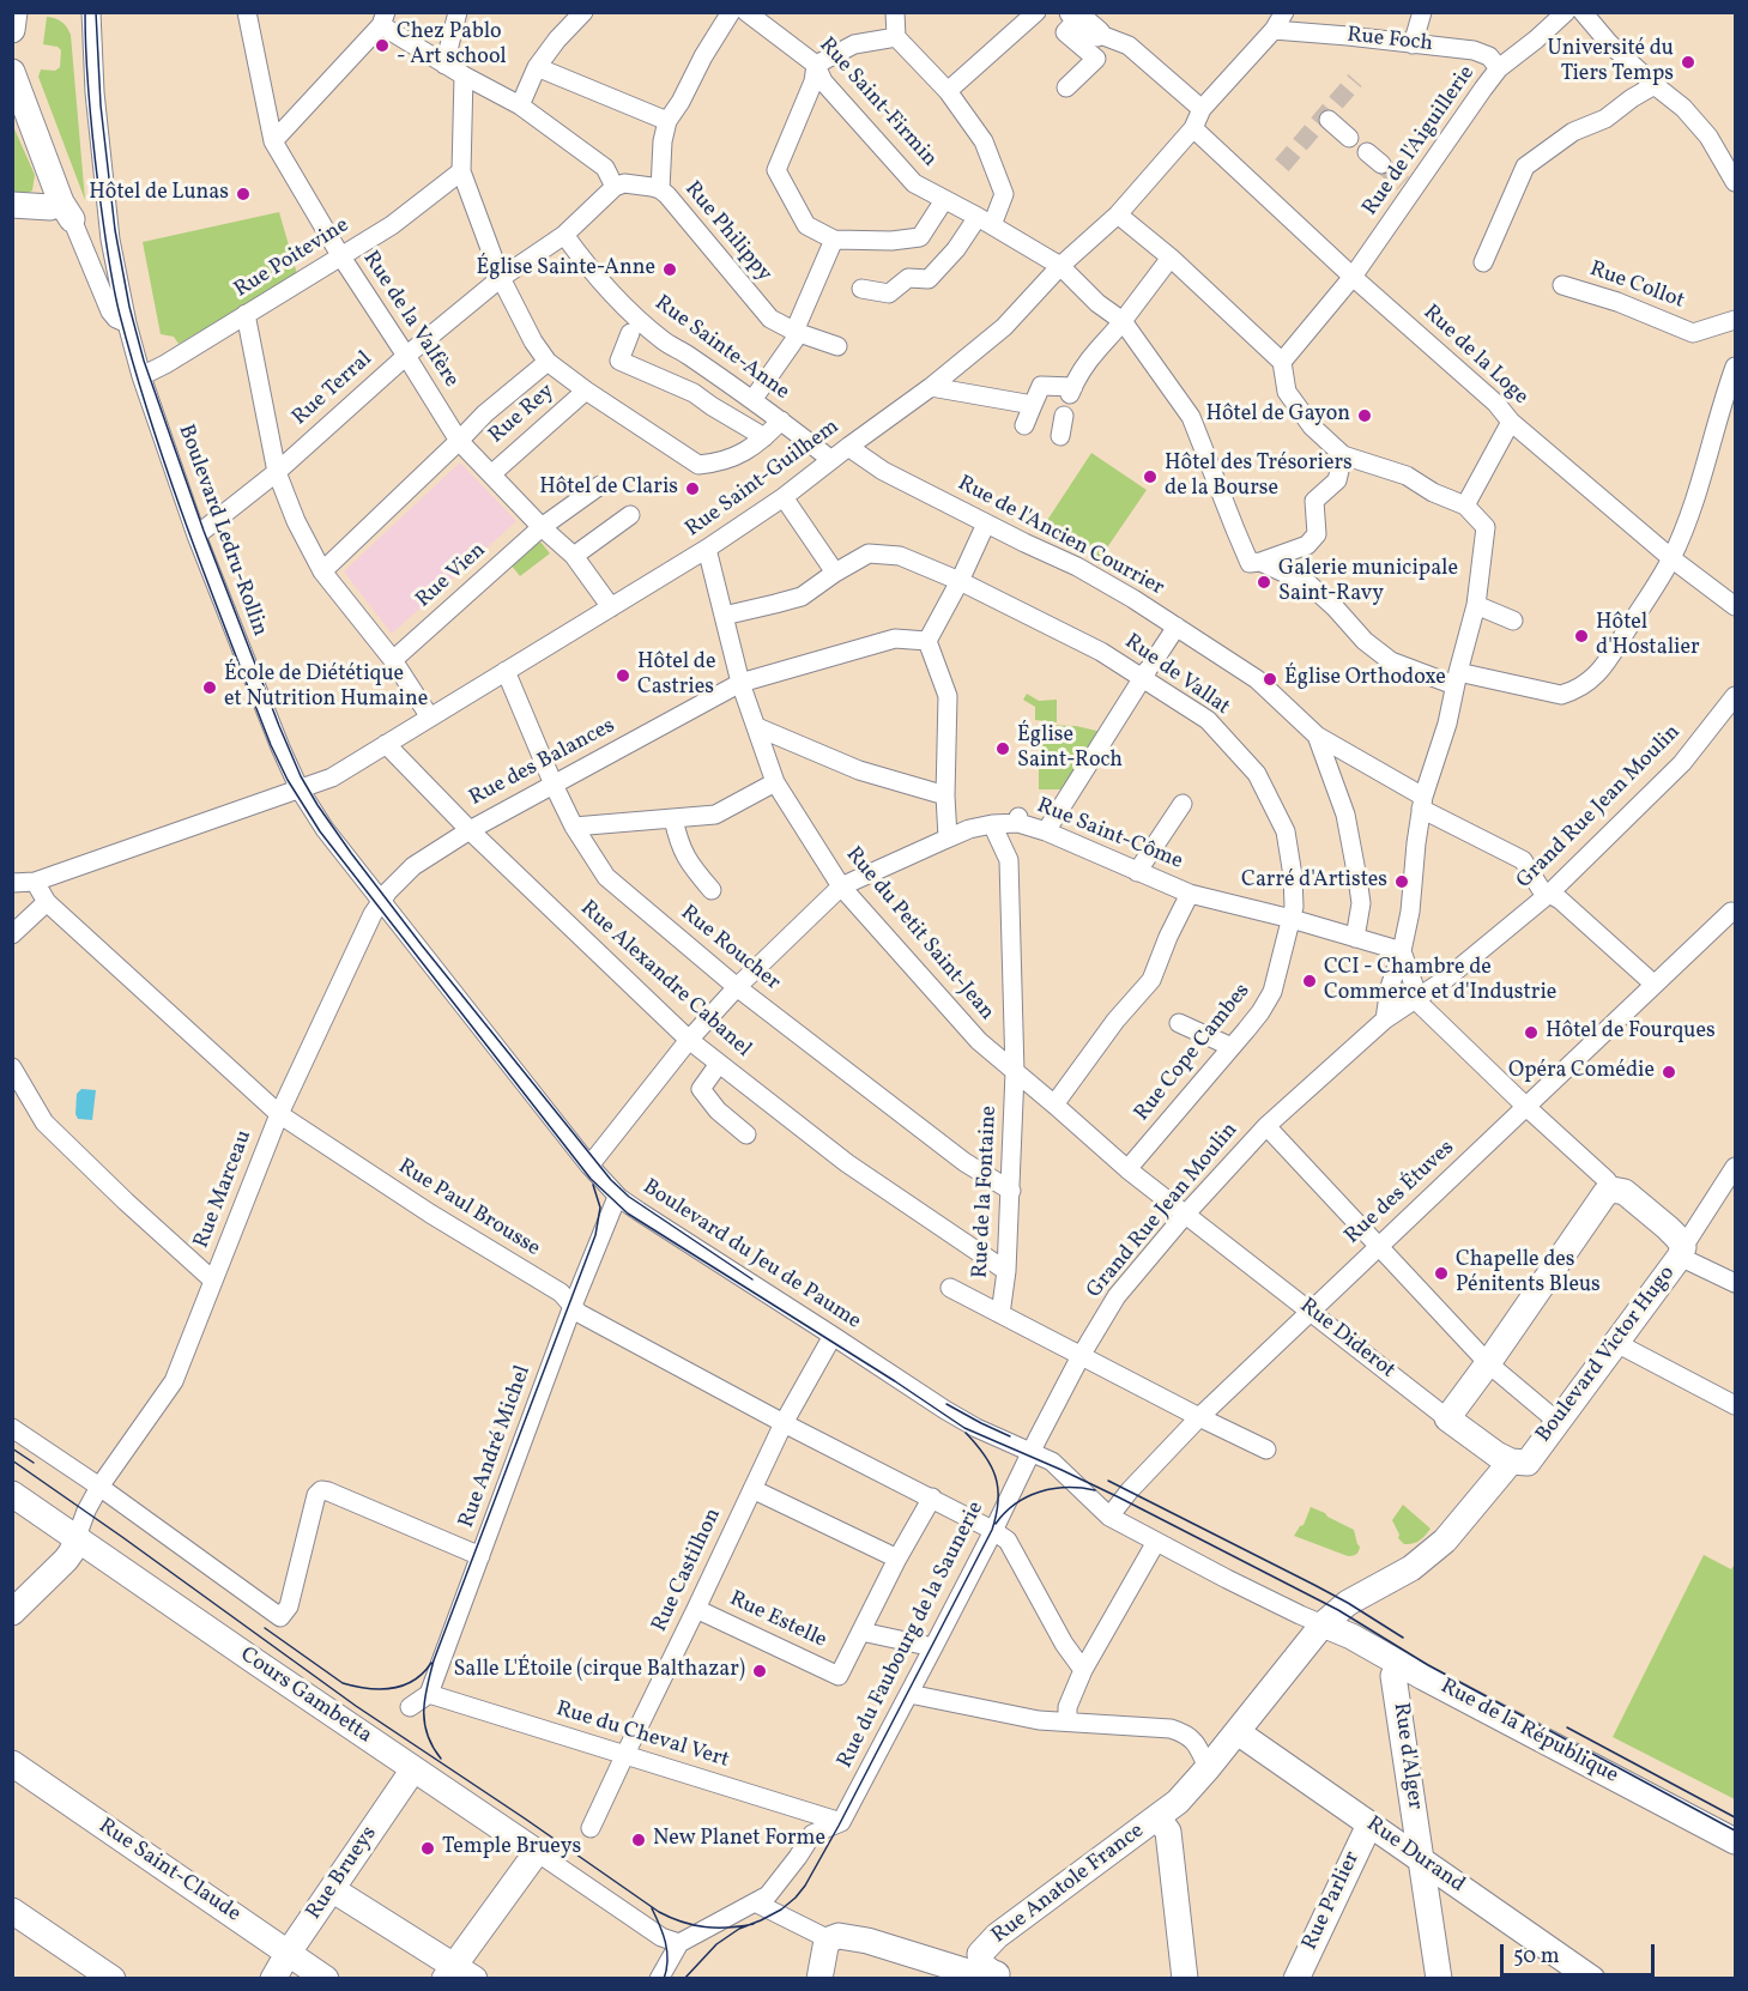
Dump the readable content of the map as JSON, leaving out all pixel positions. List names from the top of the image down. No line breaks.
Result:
{"streets":{"street":["Rue Foch","Rue Saint-Firmin","Rue de l'Aiguillerie","Rue Philippy","Rue Poitevine","Rue Collot","Rue de la Valfère","Rue Sainte-Anne","Rue de la Loge","Rue Terral","Rue Rey","Rue Saint-Guilhem","Boulevard Ledru-Rollin","Rue de l'Ancien Courrier","Rue Vien","Rue de Vallat","Rue des Balances","Grand Rue Jean Moulin","Rue Saint-Côme","Rue du Petit Saint-Jean","Rue Roucher","Rue Alexandre Cabanel","Rue Cope Cambes","Rue Marceau","Rue de la Fontaine","Rue des Étuves","Rue Paul Brousse","Boulevard du Jeu de Paume","Rue Diderot","Boulevard Victor Hugo","Rue André Michel","Rue Castilhon","Rue Estelle","Rue du Faubourg de la Saunerie","Cours Gambetta","Rue de la République","Rue du Cheval Vert","Rue d'Alger","Rue Durand","Rue Saint-Claude","Rue Brueys","Rue Anatole France","Rue Parlier"]},"crossings":[["Rue Foch","Rue de l'Aiguillerie"],["Rue Foch","Rue Saint-Guilhem"],["Rue Saint-Firmin","Rue Saint-Guilhem"],["Rue de l'Aiguillerie","Rue de la Loge"],["Rue Philippy","Rue Terral"],["Rue Poitevine","Rue de la Valfère"],["Rue Poitevine","Boulevard Ledru-Rollin"],["Rue de la Valfère","Rue Terral"],["Rue de la Valfère","Rue Rey"],["Rue de la Valfère","Rue Saint-Guilhem"],["Rue de la Valfère","Rue Vien"],["Rue Sainte-Anne","Rue Terral"],["Rue Sainte-Anne","Rue Saint-Guilhem"],["Rue de la Loge","Rue Saint-Guilhem"],["Rue Terral","Boulevard Ledru-Rollin"],["Rue Saint-Guilhem","Boulevard Ledru-Rollin"],["Rue Saint-Guilhem","Rue de l'Ancien Courrier"],["Rue Saint-Guilhem","Rue du Petit Saint-Jean"],["Rue Saint-Guilhem","Rue Roucher"],["Rue Saint-Guilhem","Rue Alexandre Cabanel"],["Rue Saint-Guilhem","Rue Paul Brousse"],["Rue Saint-Guilhem","Boulevard du Jeu de Paume"],["Boulevard Ledru-Rollin","Boulevard du Jeu de Paume"],["Rue de l'Ancien Courrier","Grand Rue Jean Moulin"],["Rue de l'Ancien Courrier","Rue des Étuves"],["Rue de Vallat","Rue Saint-Côme"],["Rue de Vallat","Rue du Petit Saint-Jean"],["Rue de Vallat","Rue Cope Cambes"],["Rue des Balances","Rue du Petit Saint-Jean"],["Rue des Balances","Rue Roucher"],["Rue des Balances","Rue Alexandre Cabanel"],["Rue des Balances","Rue Marceau"],["Rue des Balances","Boulevard du Jeu de Paume"],["Grand Rue Jean Moulin","Boulevard du Jeu de Paume"],["Grand Rue Jean Moulin","Rue Diderot"],["Grand Rue Jean Moulin","Rue du Faubourg de la Saunerie"],["Rue Saint-Côme","Rue du Petit Saint-Jean"],["Rue Saint-Côme","Rue Roucher"],["Rue Saint-Côme","Rue Alexandre Cabanel"],["Rue Saint-Côme","Rue Cope Cambes"],["Rue Saint-Côme","Rue de la Fontaine"],["Rue Saint-Côme","Boulevard du Jeu de Paume"],["Rue du Petit Saint-Jean","Rue Cope Cambes"],["Rue du Petit Saint-Jean","Rue de la Fontaine"],["Rue du Petit Saint-Jean","Rue Diderot"],["Rue Roucher","Rue de la Fontaine"],["Rue Alexandre Cabanel","Rue de la Fontaine"],["Rue Cope Cambes","Rue Diderot"],["Rue Marceau","Rue Paul Brousse"],["Rue Marceau","Boulevard du Jeu de Paume"],["Rue des Étuves","Boulevard du Jeu de Paume"],["Rue des Étuves","Rue Diderot"],["Rue Paul Brousse","Rue André Michel"],["Rue Paul Brousse","Rue Castilhon"],["Rue Paul Brousse","Rue du Faubourg de la Saunerie"],["Boulevard du Jeu de Paume","Boulevard Victor Hugo"],["Boulevard du Jeu de Paume","Rue André Michel"],["Boulevard du Jeu de Paume","Rue Castilhon"],["Boulevard du Jeu de Paume","Rue du Faubourg de la Saunerie"],["Boulevard du Jeu de Paume","Rue de la République"],["Rue Diderot","Boulevard Victor Hugo"],["Boulevard Victor Hugo","Rue de la République"],["Boulevard Victor Hugo","Rue Durand"],["Boulevard Victor Hugo","Rue Anatole France"],["Rue André Michel","Rue du Cheval Vert"],["Rue Castilhon","Rue Estelle"],["Rue Castilhon","Rue du Cheval Vert"],["Rue du Faubourg de la Saunerie","Rue du Cheval Vert"],["Cours Gambetta","Rue Brueys"],["Rue de la République","Rue d'Alger"],["Rue d'Alger","Rue Durand"],["Rue Durand","Rue Anatole France"],["Rue Durand","Rue Parlier"],["Rue Saint-Claude","Rue Brueys"]],"places":["Chez Pablo - Art school","Université du Tiers Temps","Hôtel de Lunas","Église Sainte-Anne","Hôtel de Gayon","Hôtel des Trésoriers de la Bourse","Hôtel de Claris","Galerie municipale Saint-Ravy","Hôtel d'Hostalier","Hôtel de Castries","Église Orthodoxe","École de Diététique et Nutrition Humaine","Église Saint-Roch","Carré d'Artistes","CCI - Chambre de Commerce et d'Industrie","Hôtel de Fourques","Opéra Comédie","Chapelle des Pénitents Bleus","Salle L'Étoile (cirque Balthazar)","New Planet Forme","Temple Brueys"],"scale_bar":"50 m"}
